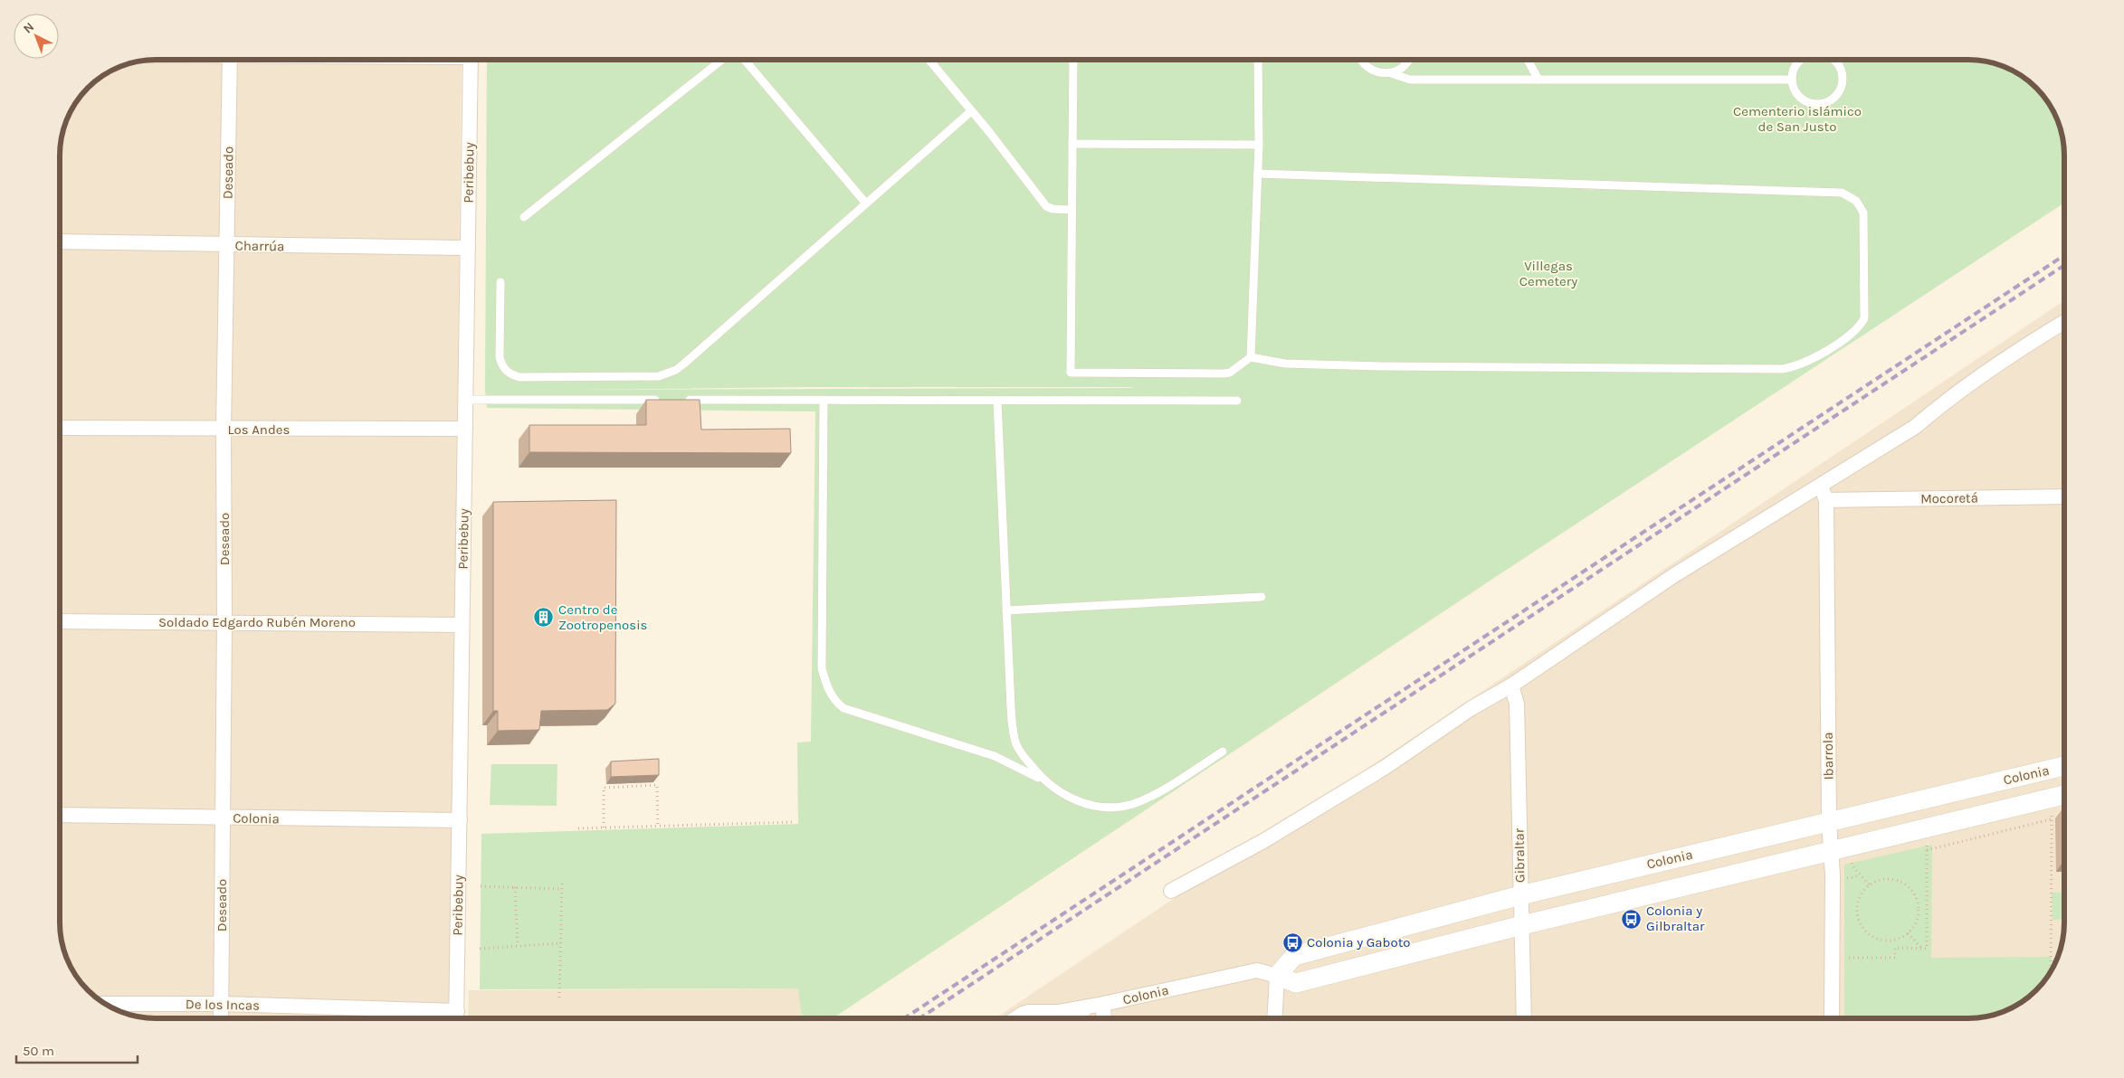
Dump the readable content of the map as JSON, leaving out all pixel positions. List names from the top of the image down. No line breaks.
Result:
{"streets":{"street":["Deseado","Peribebuy","Charrúa","Los Andes","Mocoretá","Soldado Edgardo Rubén Moreno","Ibarrola","Colonia","Gibraltar","De los Incas"]},"crossings":[["Deseado","Charrúa"],["Deseado","Los Andes"],["Deseado","Soldado Edgardo Rubén Moreno"],["Deseado","Colonia"],["Deseado","De los Incas"],["Peribebuy","Charrúa"],["Peribebuy","Los Andes"],["Peribebuy","Soldado Edgardo Rubén Moreno"],["Peribebuy","Colonia"],["Peribebuy","De los Incas"],["Mocoretá","Ibarrola"],["Ibarrola","Colonia"],["Colonia","Gibraltar"]],"parks":["Cementerio islámico de San Justo","Villegas Cemetery"],"places":{"building":["Centro de Zootropenosis"],"bus stop":["Colonia y Gilbraltar","Colonia y Gaboto"]},"scale_bar":"50 m","north":"top left"}
